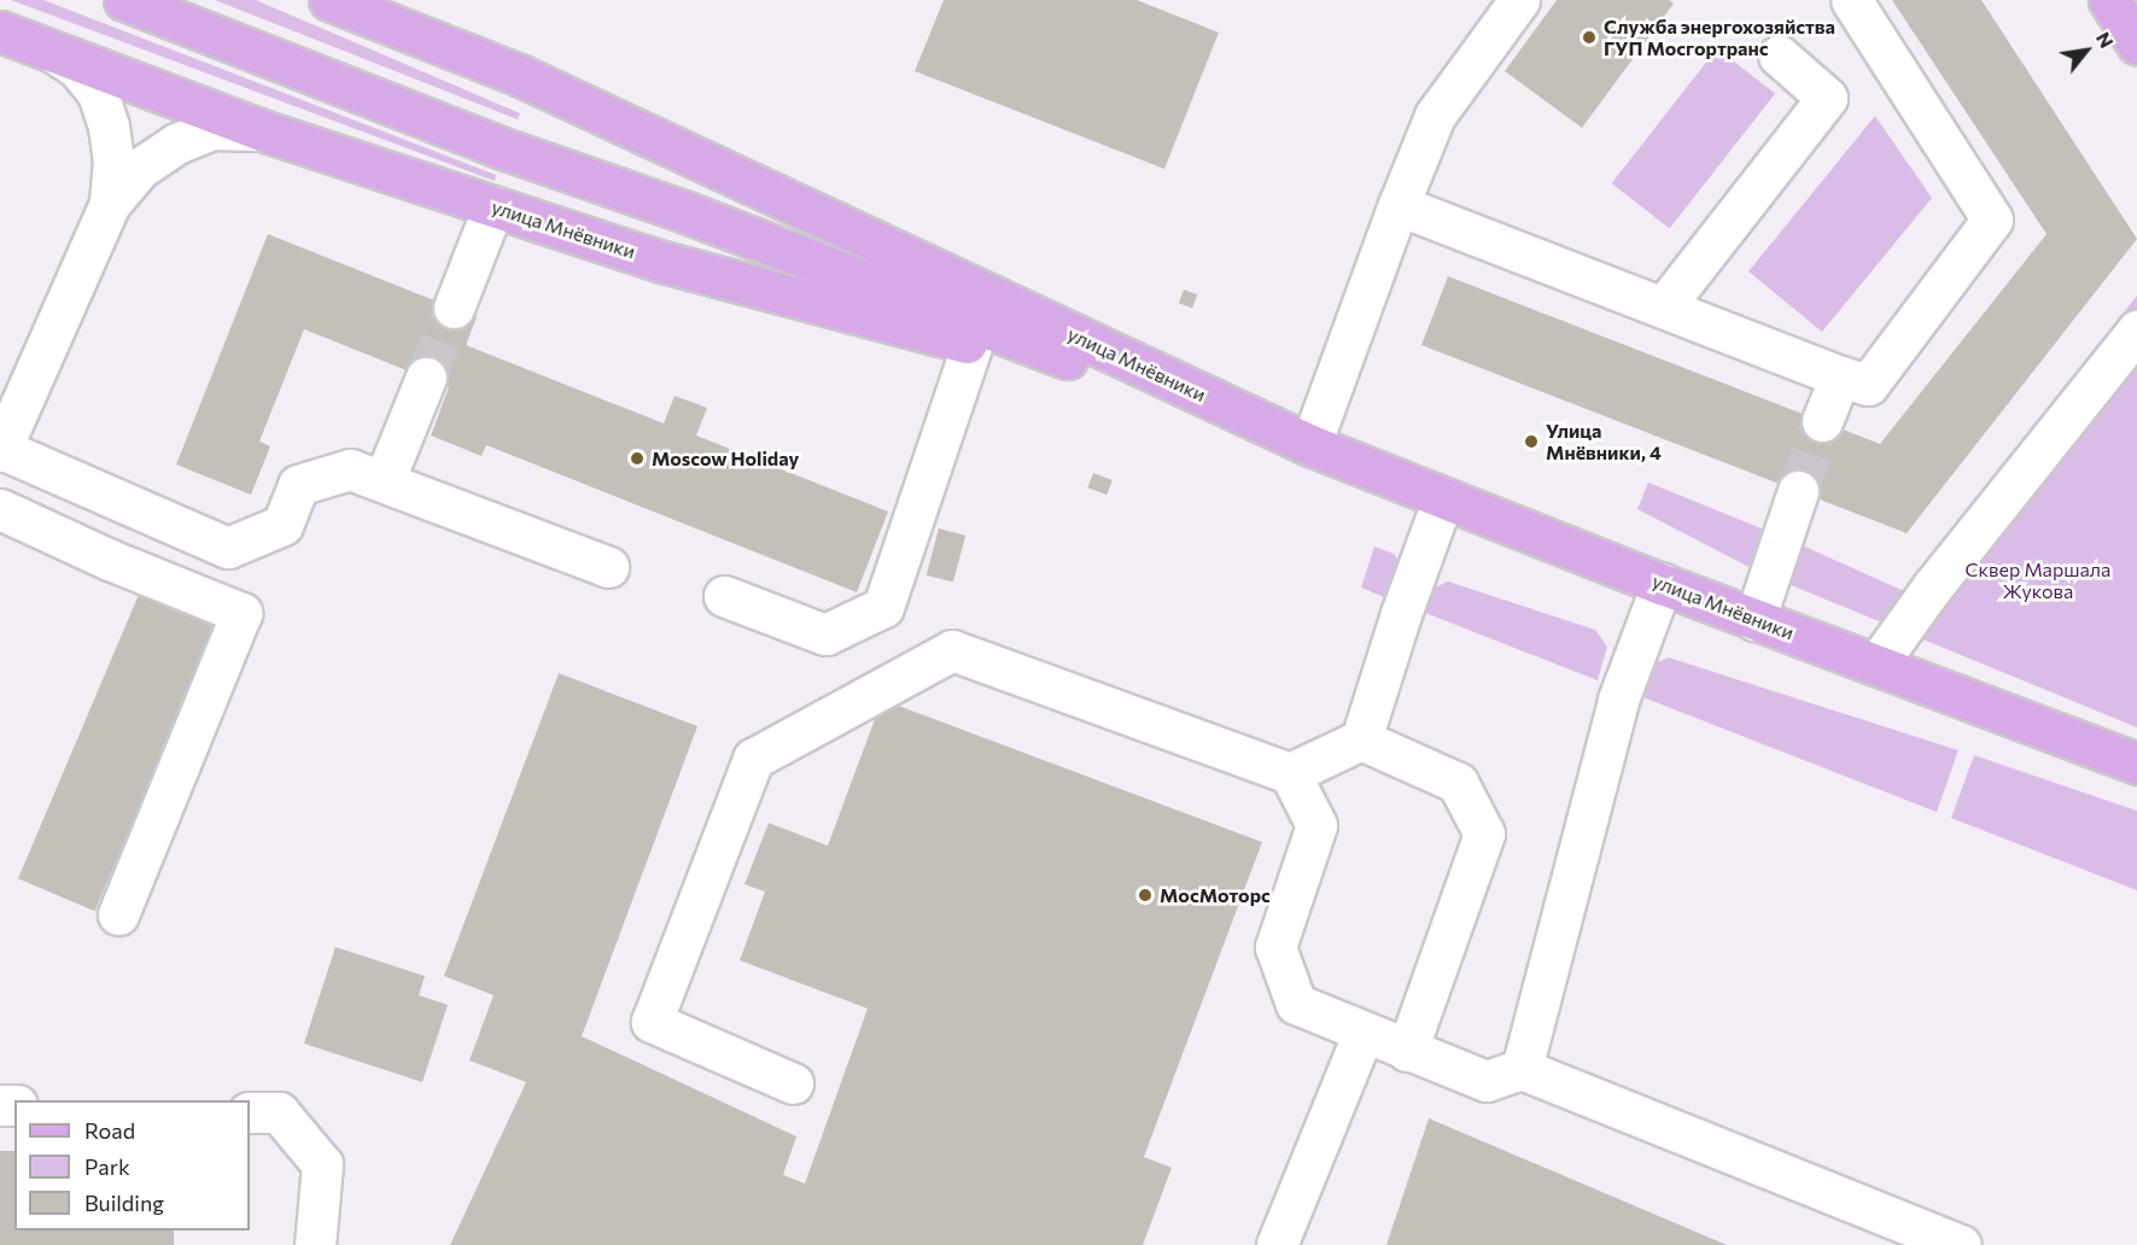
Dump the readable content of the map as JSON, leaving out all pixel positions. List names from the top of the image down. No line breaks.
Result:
{"streets":{"main road":["улица Мнёвники"]},"parks":["Сквер Маршала Жукова"],"places":["Служба энергохозяйства ГУП Мосгортранс","Улица Мнёвники, 4","Moscow Holiday","МосМоторс"],"legend":["Road","Park","Building"],"north":"top right"}
